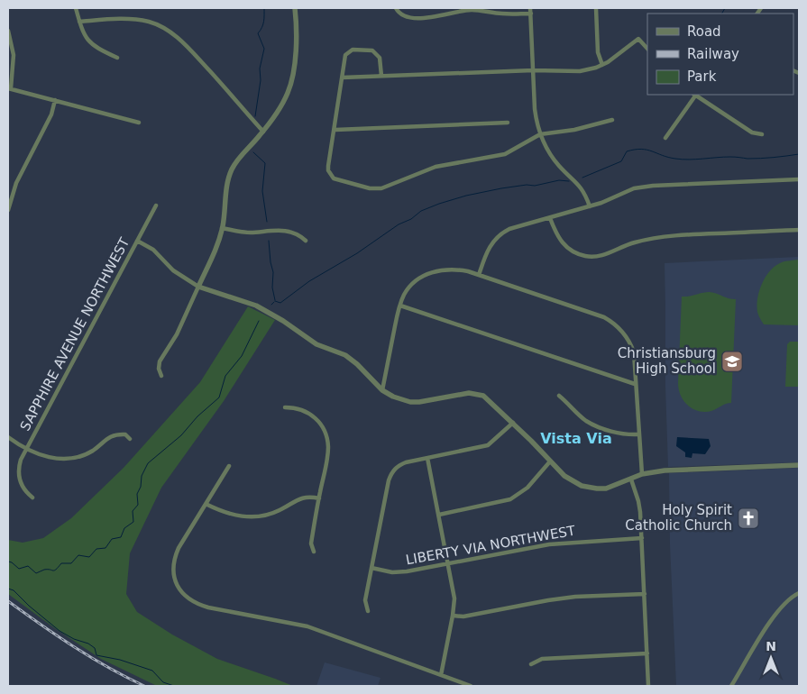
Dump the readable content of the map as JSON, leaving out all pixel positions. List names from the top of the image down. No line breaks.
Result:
{"streets":{"street":["SAPPHIRE AVENUE NORTHWEST","LIBERTY VIA NORTHWEST"]},"districts":["Vista Via"],"places":{"school or university":["Christiansburg High School"],"church":["Holy Spirit Catholic Church"]},"legend":["Road","Railway","Park"],"north":"top"}
